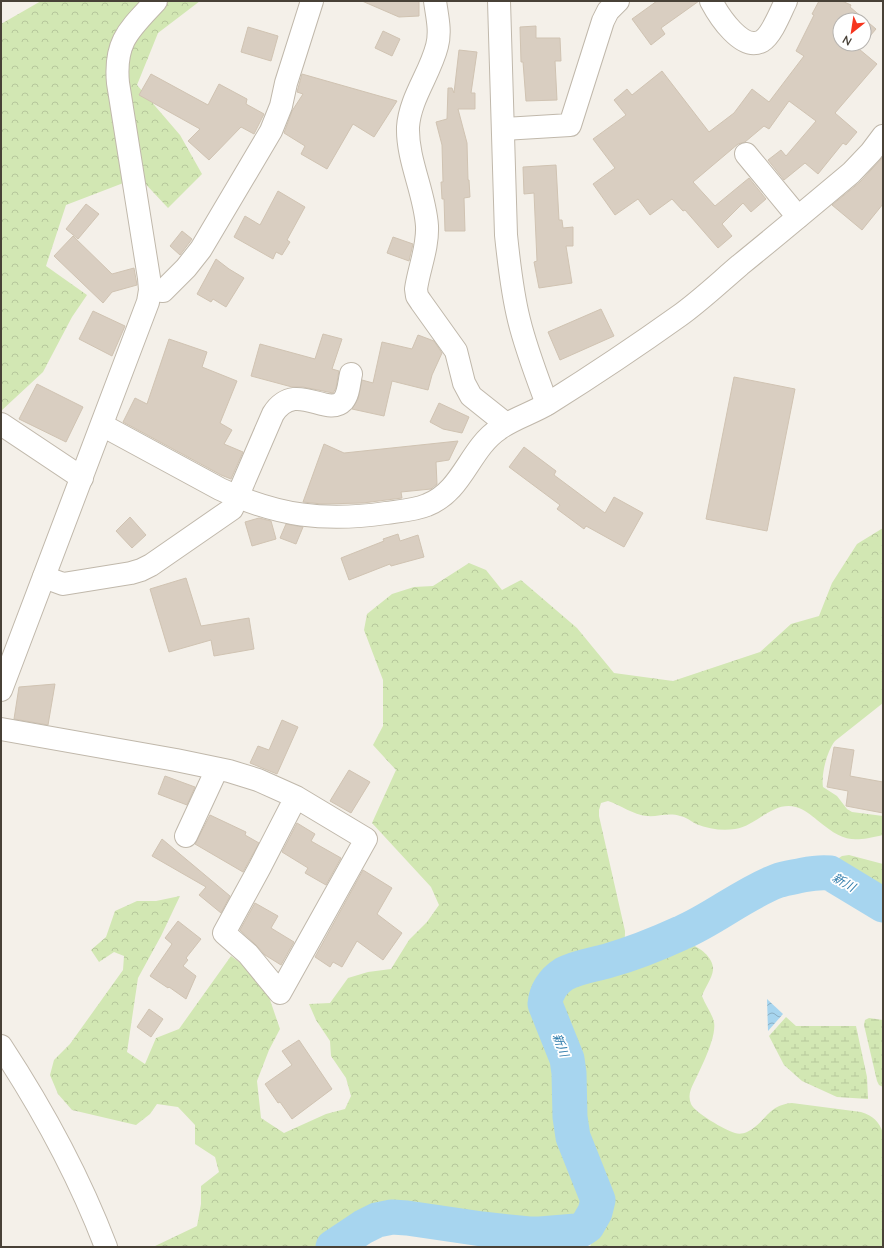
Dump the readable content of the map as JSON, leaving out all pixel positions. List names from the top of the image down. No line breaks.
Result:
{"water":["新川"],"north":"bottom left"}
